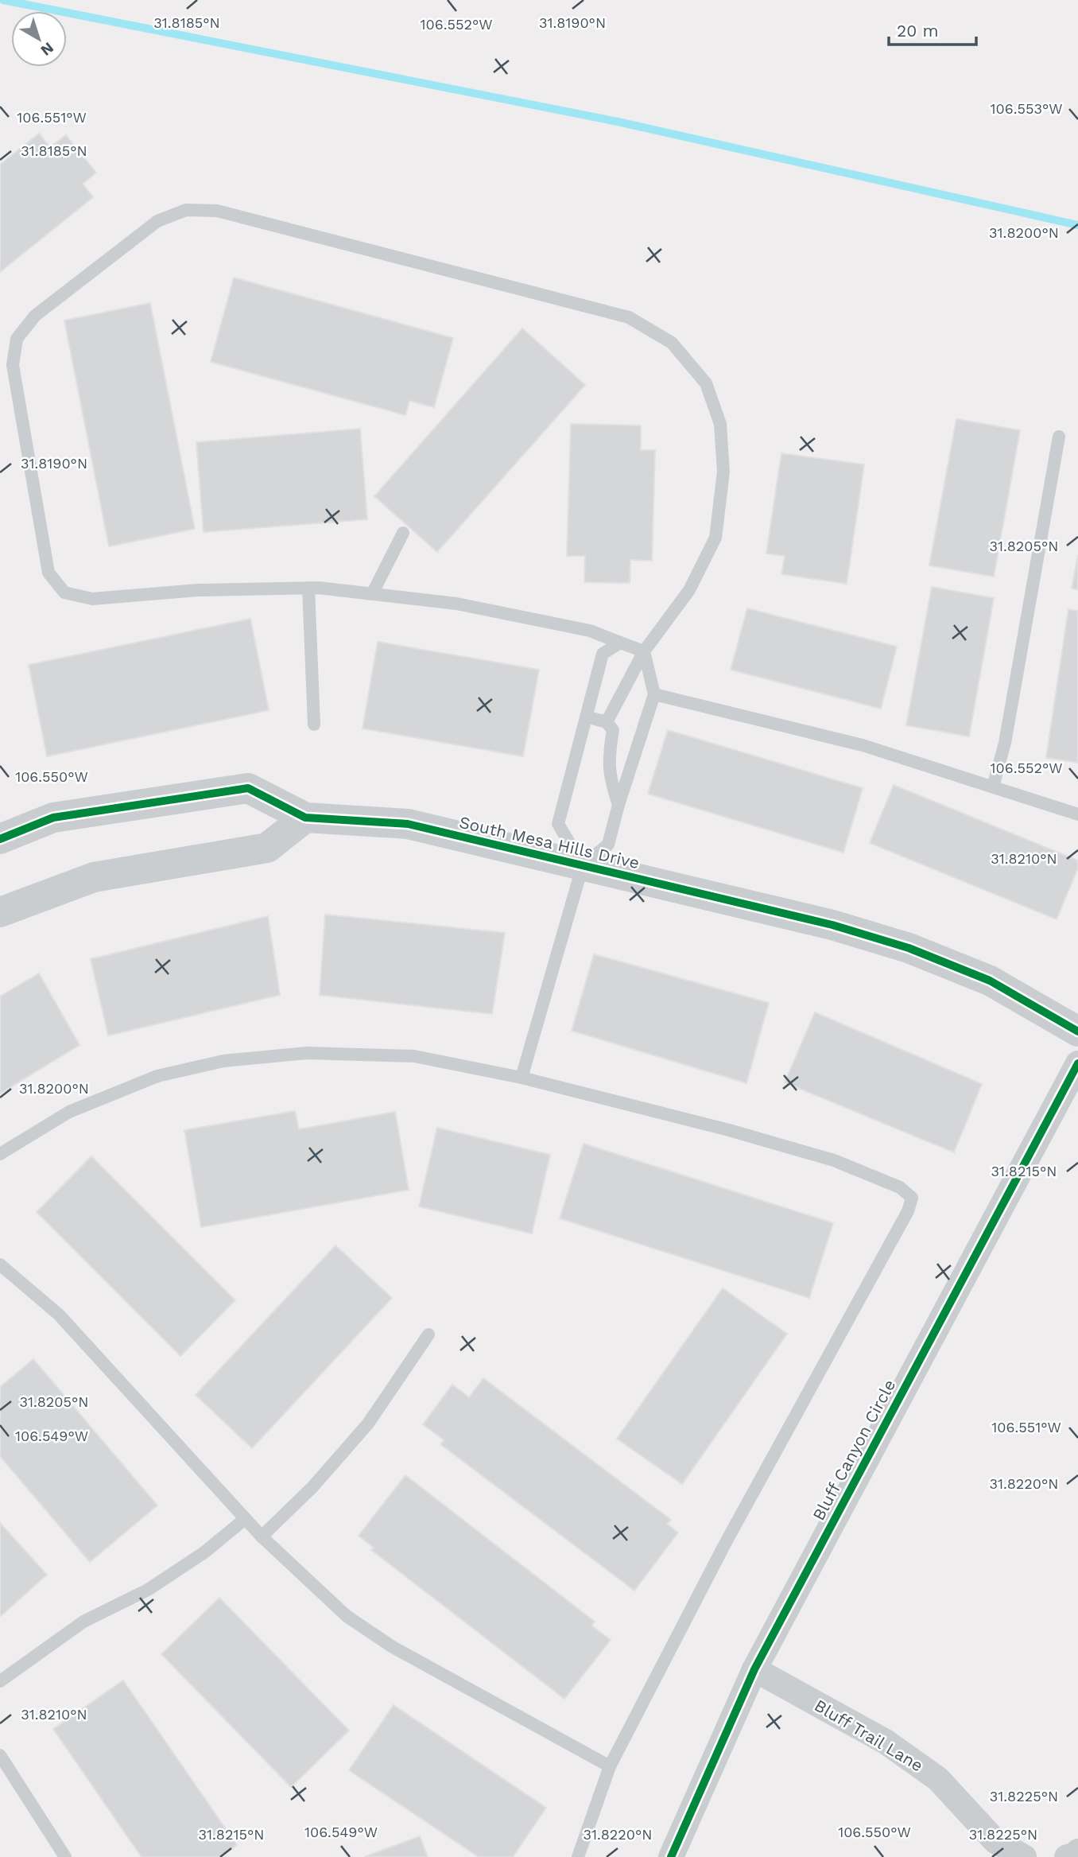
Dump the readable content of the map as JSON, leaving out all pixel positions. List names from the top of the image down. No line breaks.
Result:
{"streets":{"street":["South Mesa Hills Drive","Bluff Canyon Circle","Bluff Trail Lane"]},"crossings":[["Bluff Canyon Circle","Bluff Trail Lane"]],"scale_bar":"20 m","north":"bottom right","coordinates":["31.8185°N","31.8190°N","106.552°W","106.553°W","106.551°W","31.8200°N","31.8205°N","106.550°W","31.8210°N","31.8215°N","106.549°W","31.8220°N","31.8225°N"]}
